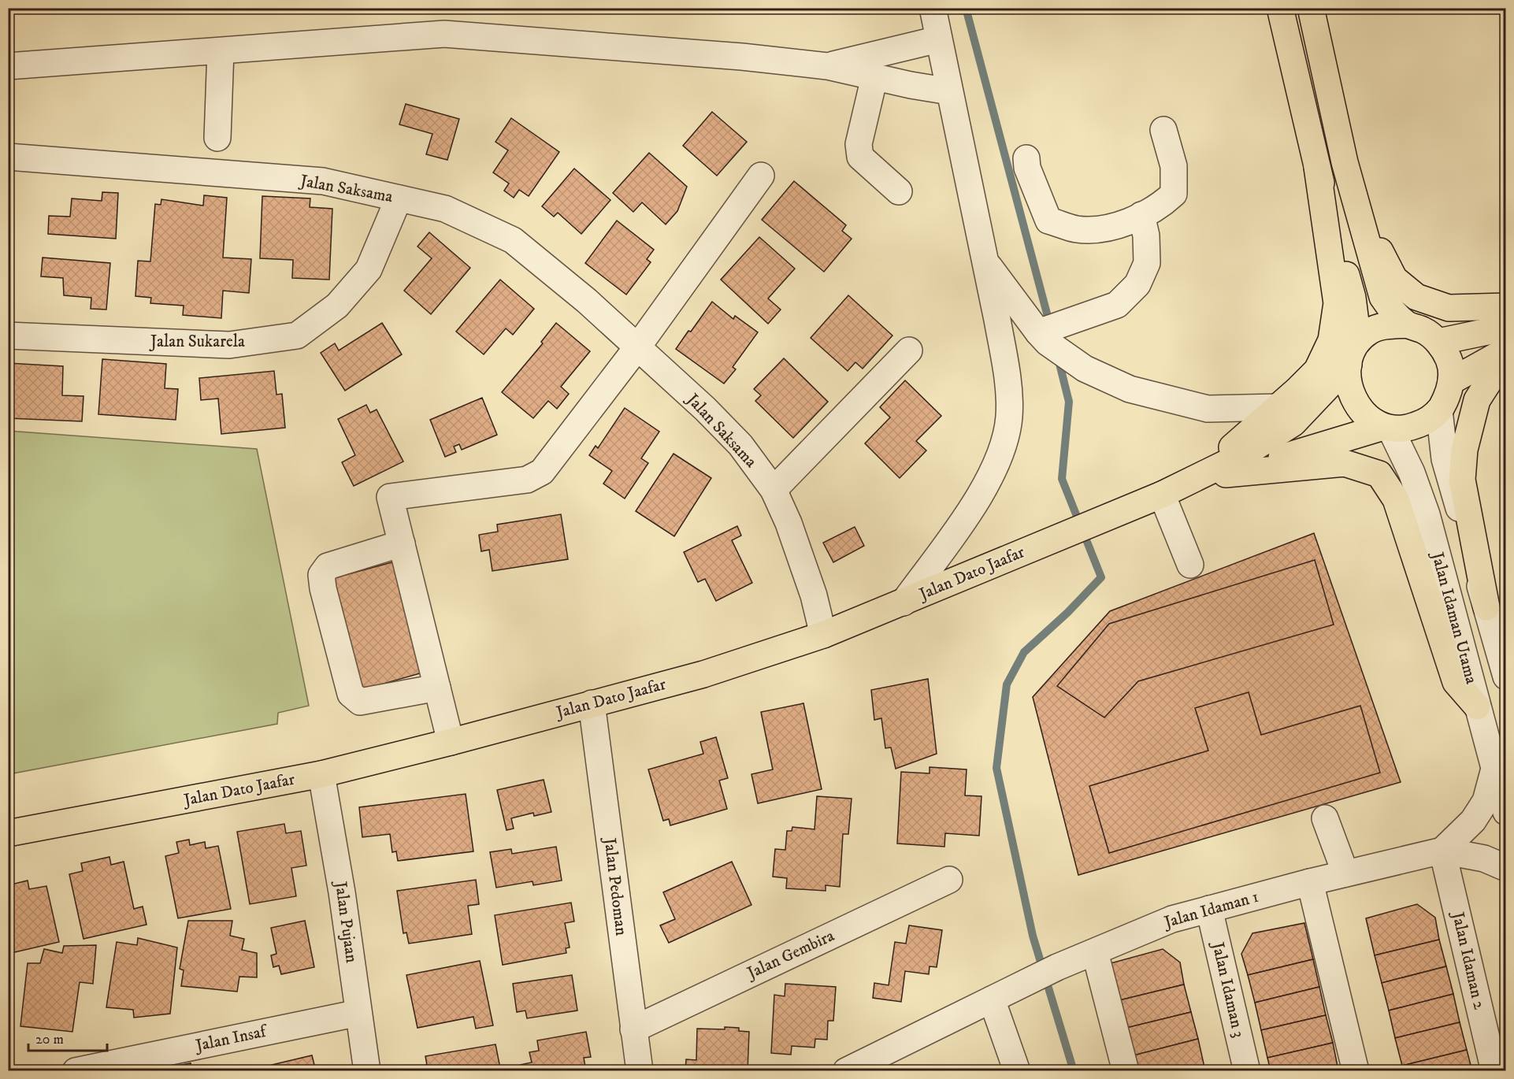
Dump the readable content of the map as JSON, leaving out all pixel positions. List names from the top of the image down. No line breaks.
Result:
{"streets":{"main road":["Jalan Dato Jaafar"],"street":["Jalan Saksama","Jalan Sukarela","Jalan Idaman Utama","Jalan Pedoman","Jalan Idaman 1","Jalan Pujaan","Jalan Gembira","Jalan Idaman 2","Jalan Idaman 3","Jalan Insaf"]},"crossings":[["Jalan Saksama","Jalan Sukarela"],["Jalan Saksama","Jalan Dato Jaafar"],["Jalan Dato Jaafar","Jalan Idaman Utama"],["Jalan Dato Jaafar","Jalan Pedoman"],["Jalan Dato Jaafar","Jalan Pujaan"],["Jalan Pedoman","Jalan Gembira"],["Jalan Idaman 1","Jalan Idaman 2"],["Jalan Idaman 1","Jalan Idaman 3"],["Jalan Pujaan","Jalan Insaf"]],"scale_bar":"20 m"}
